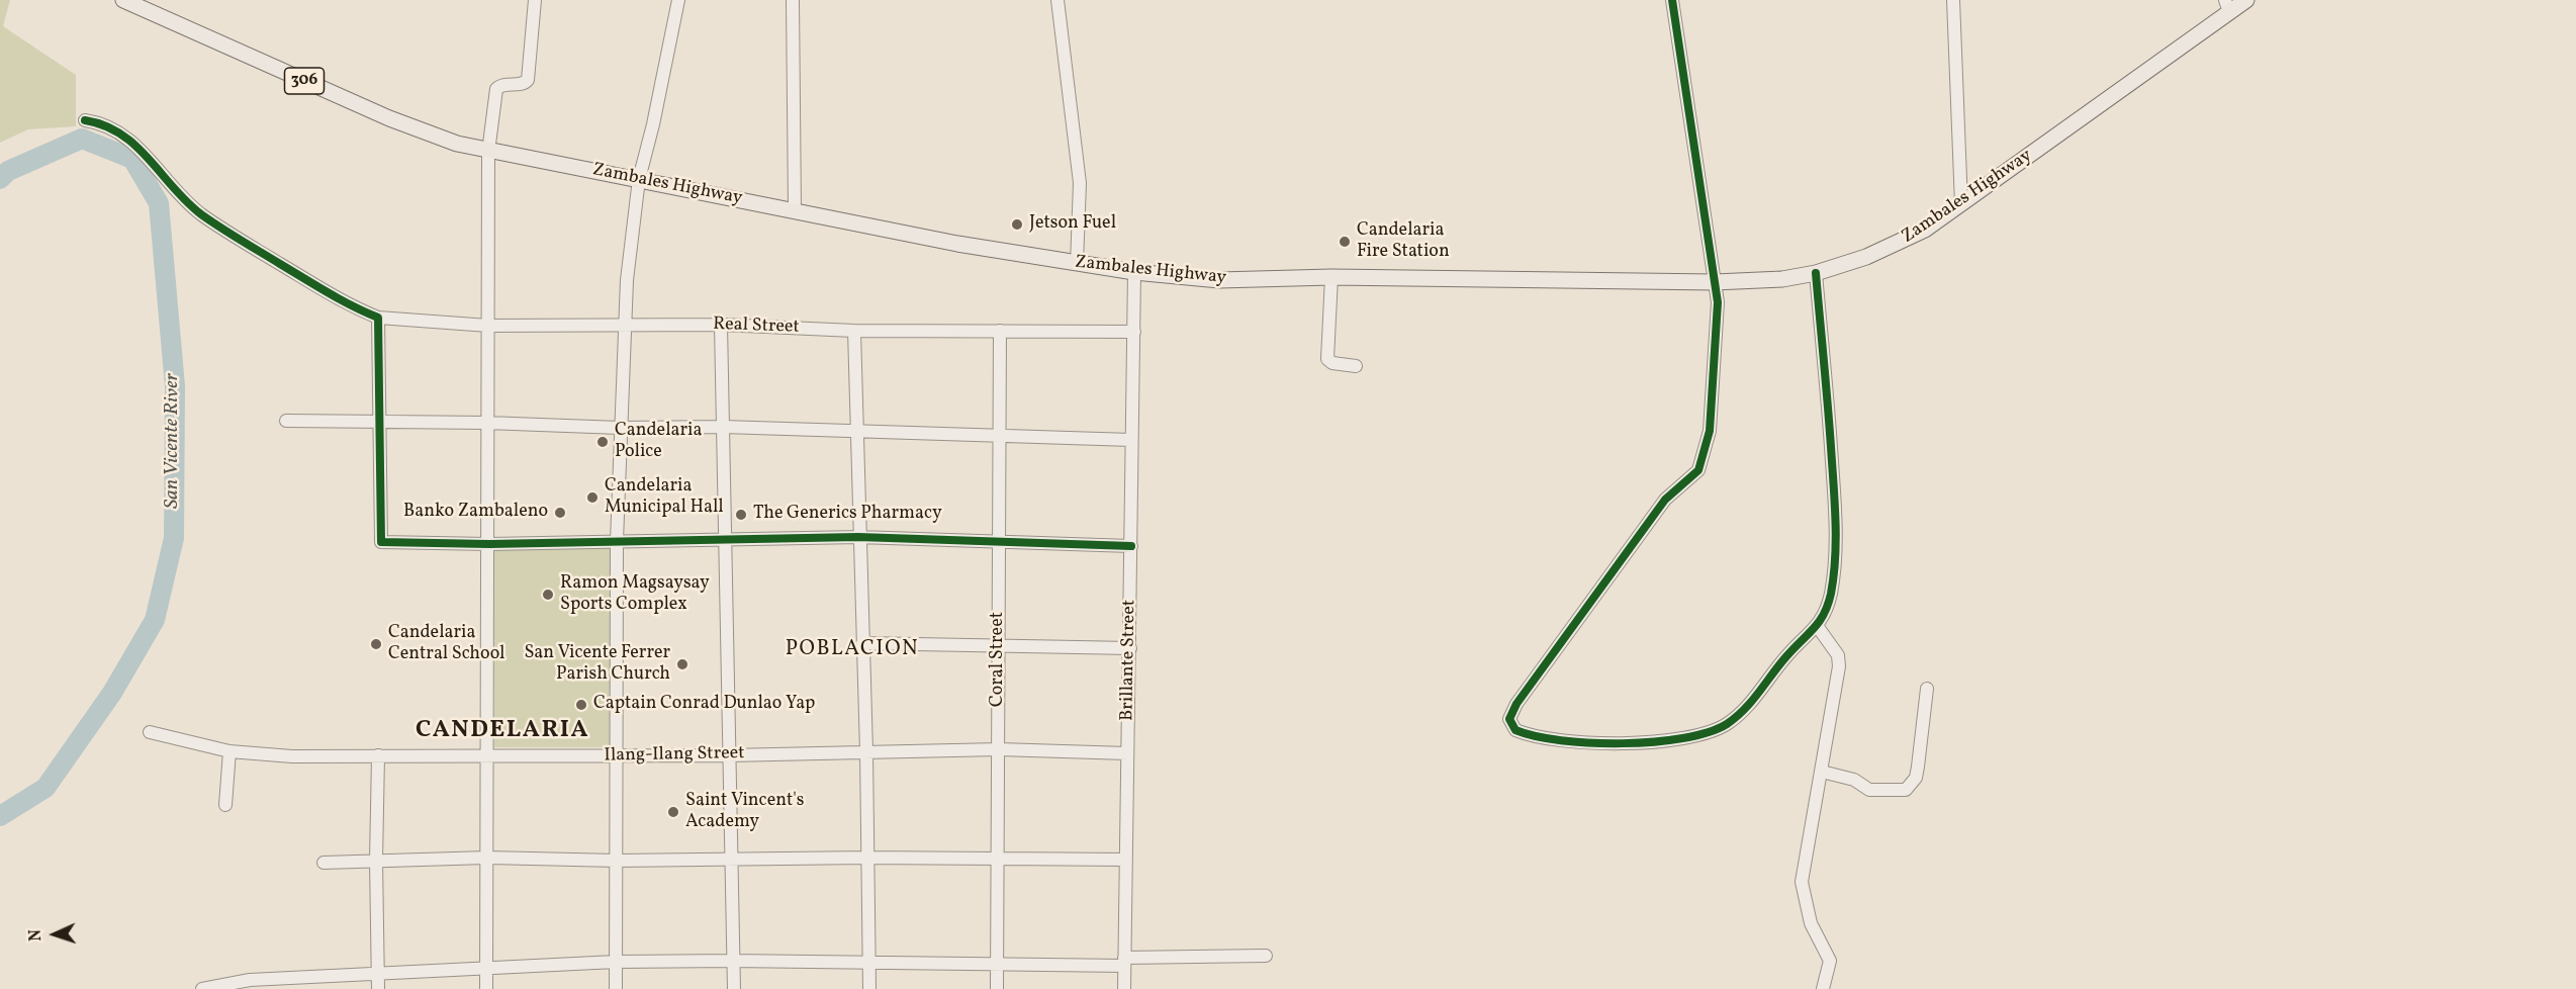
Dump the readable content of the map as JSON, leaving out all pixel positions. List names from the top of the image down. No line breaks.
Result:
{"streets":{"main road":["306","Zambales Highway"],"street":["Real Street","Coral Street","Brillante Street","Ilang-Ilang Street"]},"crossings":[["Zambales Highway","Brillante Street"],["Real Street","Coral Street"],["Real Street","Brillante Street"],["Coral Street","Ilang-Ilang Street"],["Brillante Street","Ilang-Ilang Street"]],"districts":["POBLACION","CANDELARIA"],"water":["San Vicente River"],"places":["Jetson Fuel","Candelaria Fire Station","Candelaria Police","Candelaria Municipal Hall","Banko Zambaleno","The Generics Pharmacy","Ramon Magsaysay Sports Complex","Candelaria Central School","San Vicente Ferrer Parish Church","Captain Conrad Dunlao Yap","Saint Vincent's Academy"],"north":"left"}
